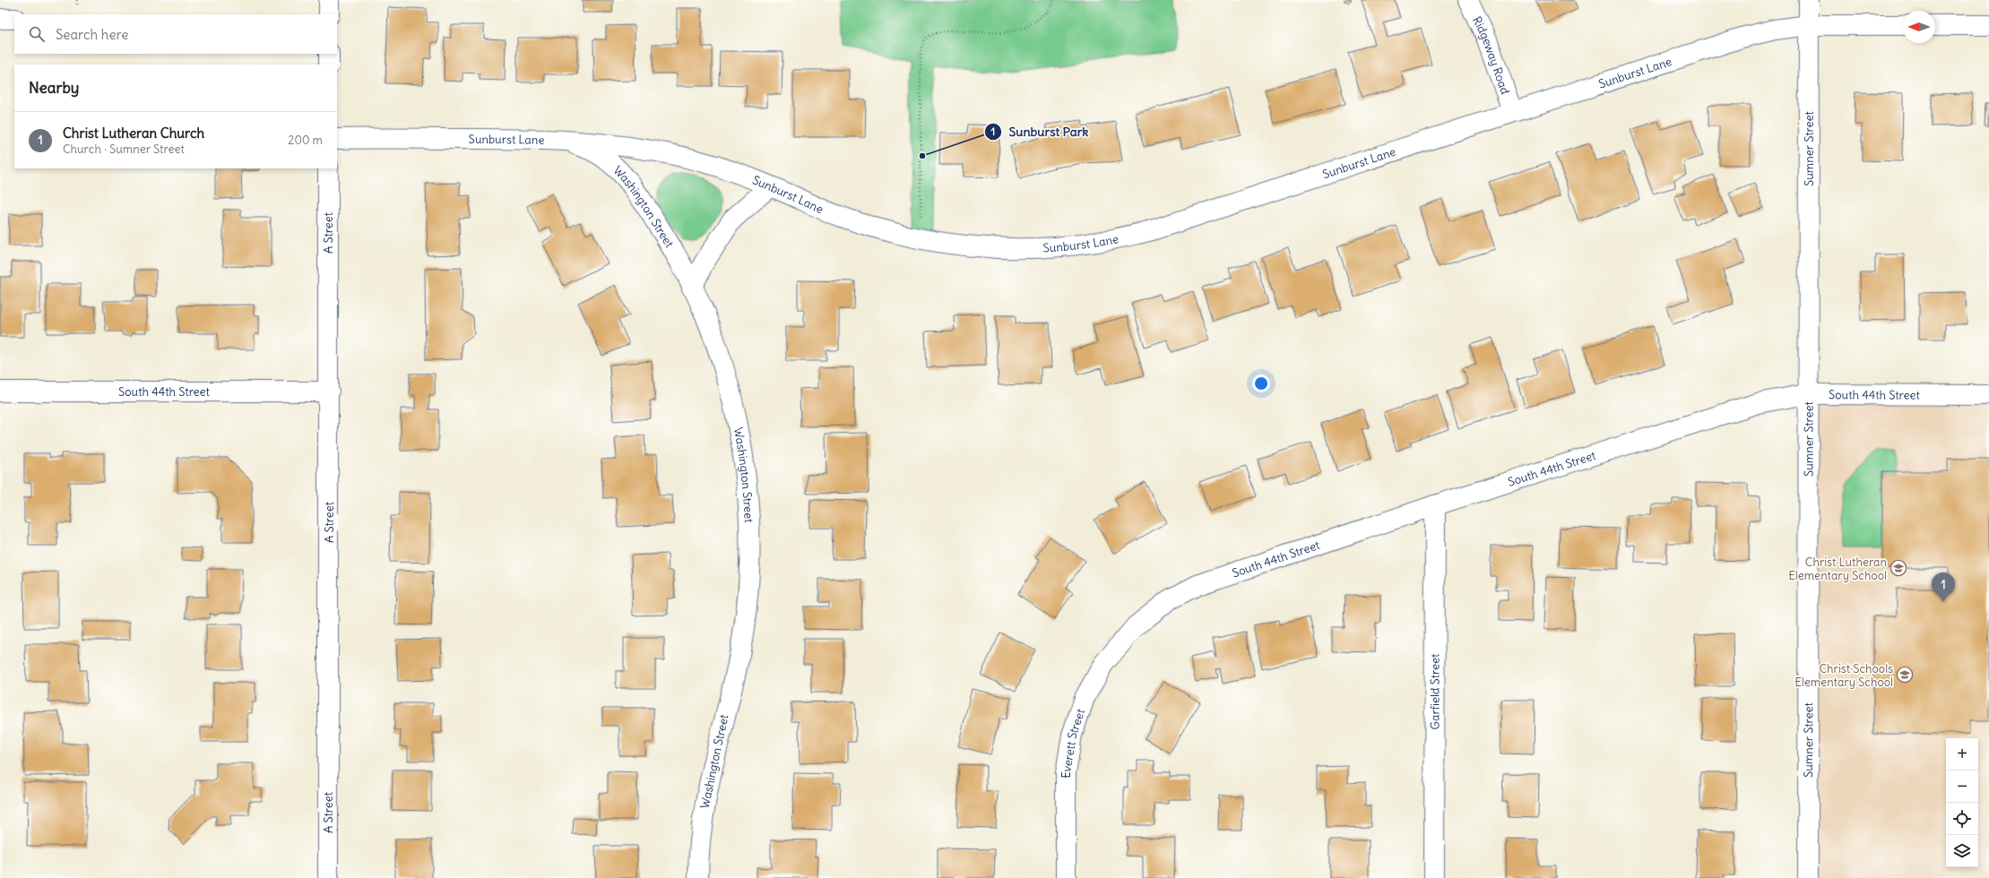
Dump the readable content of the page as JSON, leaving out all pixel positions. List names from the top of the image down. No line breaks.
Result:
{"streets":{"street":["Ridgeway Road","Sunburst Lane","Sumner Street","Washington Street","A Street","South 44th Street","Garfield Street","Everett Street"]},"crossings":[["Ridgeway Road","Sunburst Lane"],["Sunburst Lane","Sumner Street"],["Sunburst Lane","Washington Street"],["Sumner Street","South 44th Street"],["A Street","South 44th Street"],["South 44th Street","Garfield Street"],["South 44th Street","Everett Street"]],"places":{"other":["Sunburst Park"],"school or university":["Christ Lutheran Elementary School","Christ Schools Elementary School"]},"north":"left","page":{"search":"Search here","heading":"Nearby","list":[{"mark":"1","name":"Christ Lutheran Church","note":"Church · Sumner Street","value":"200 m"}],"pins":"1","map_buttons":["+","−"]}}
